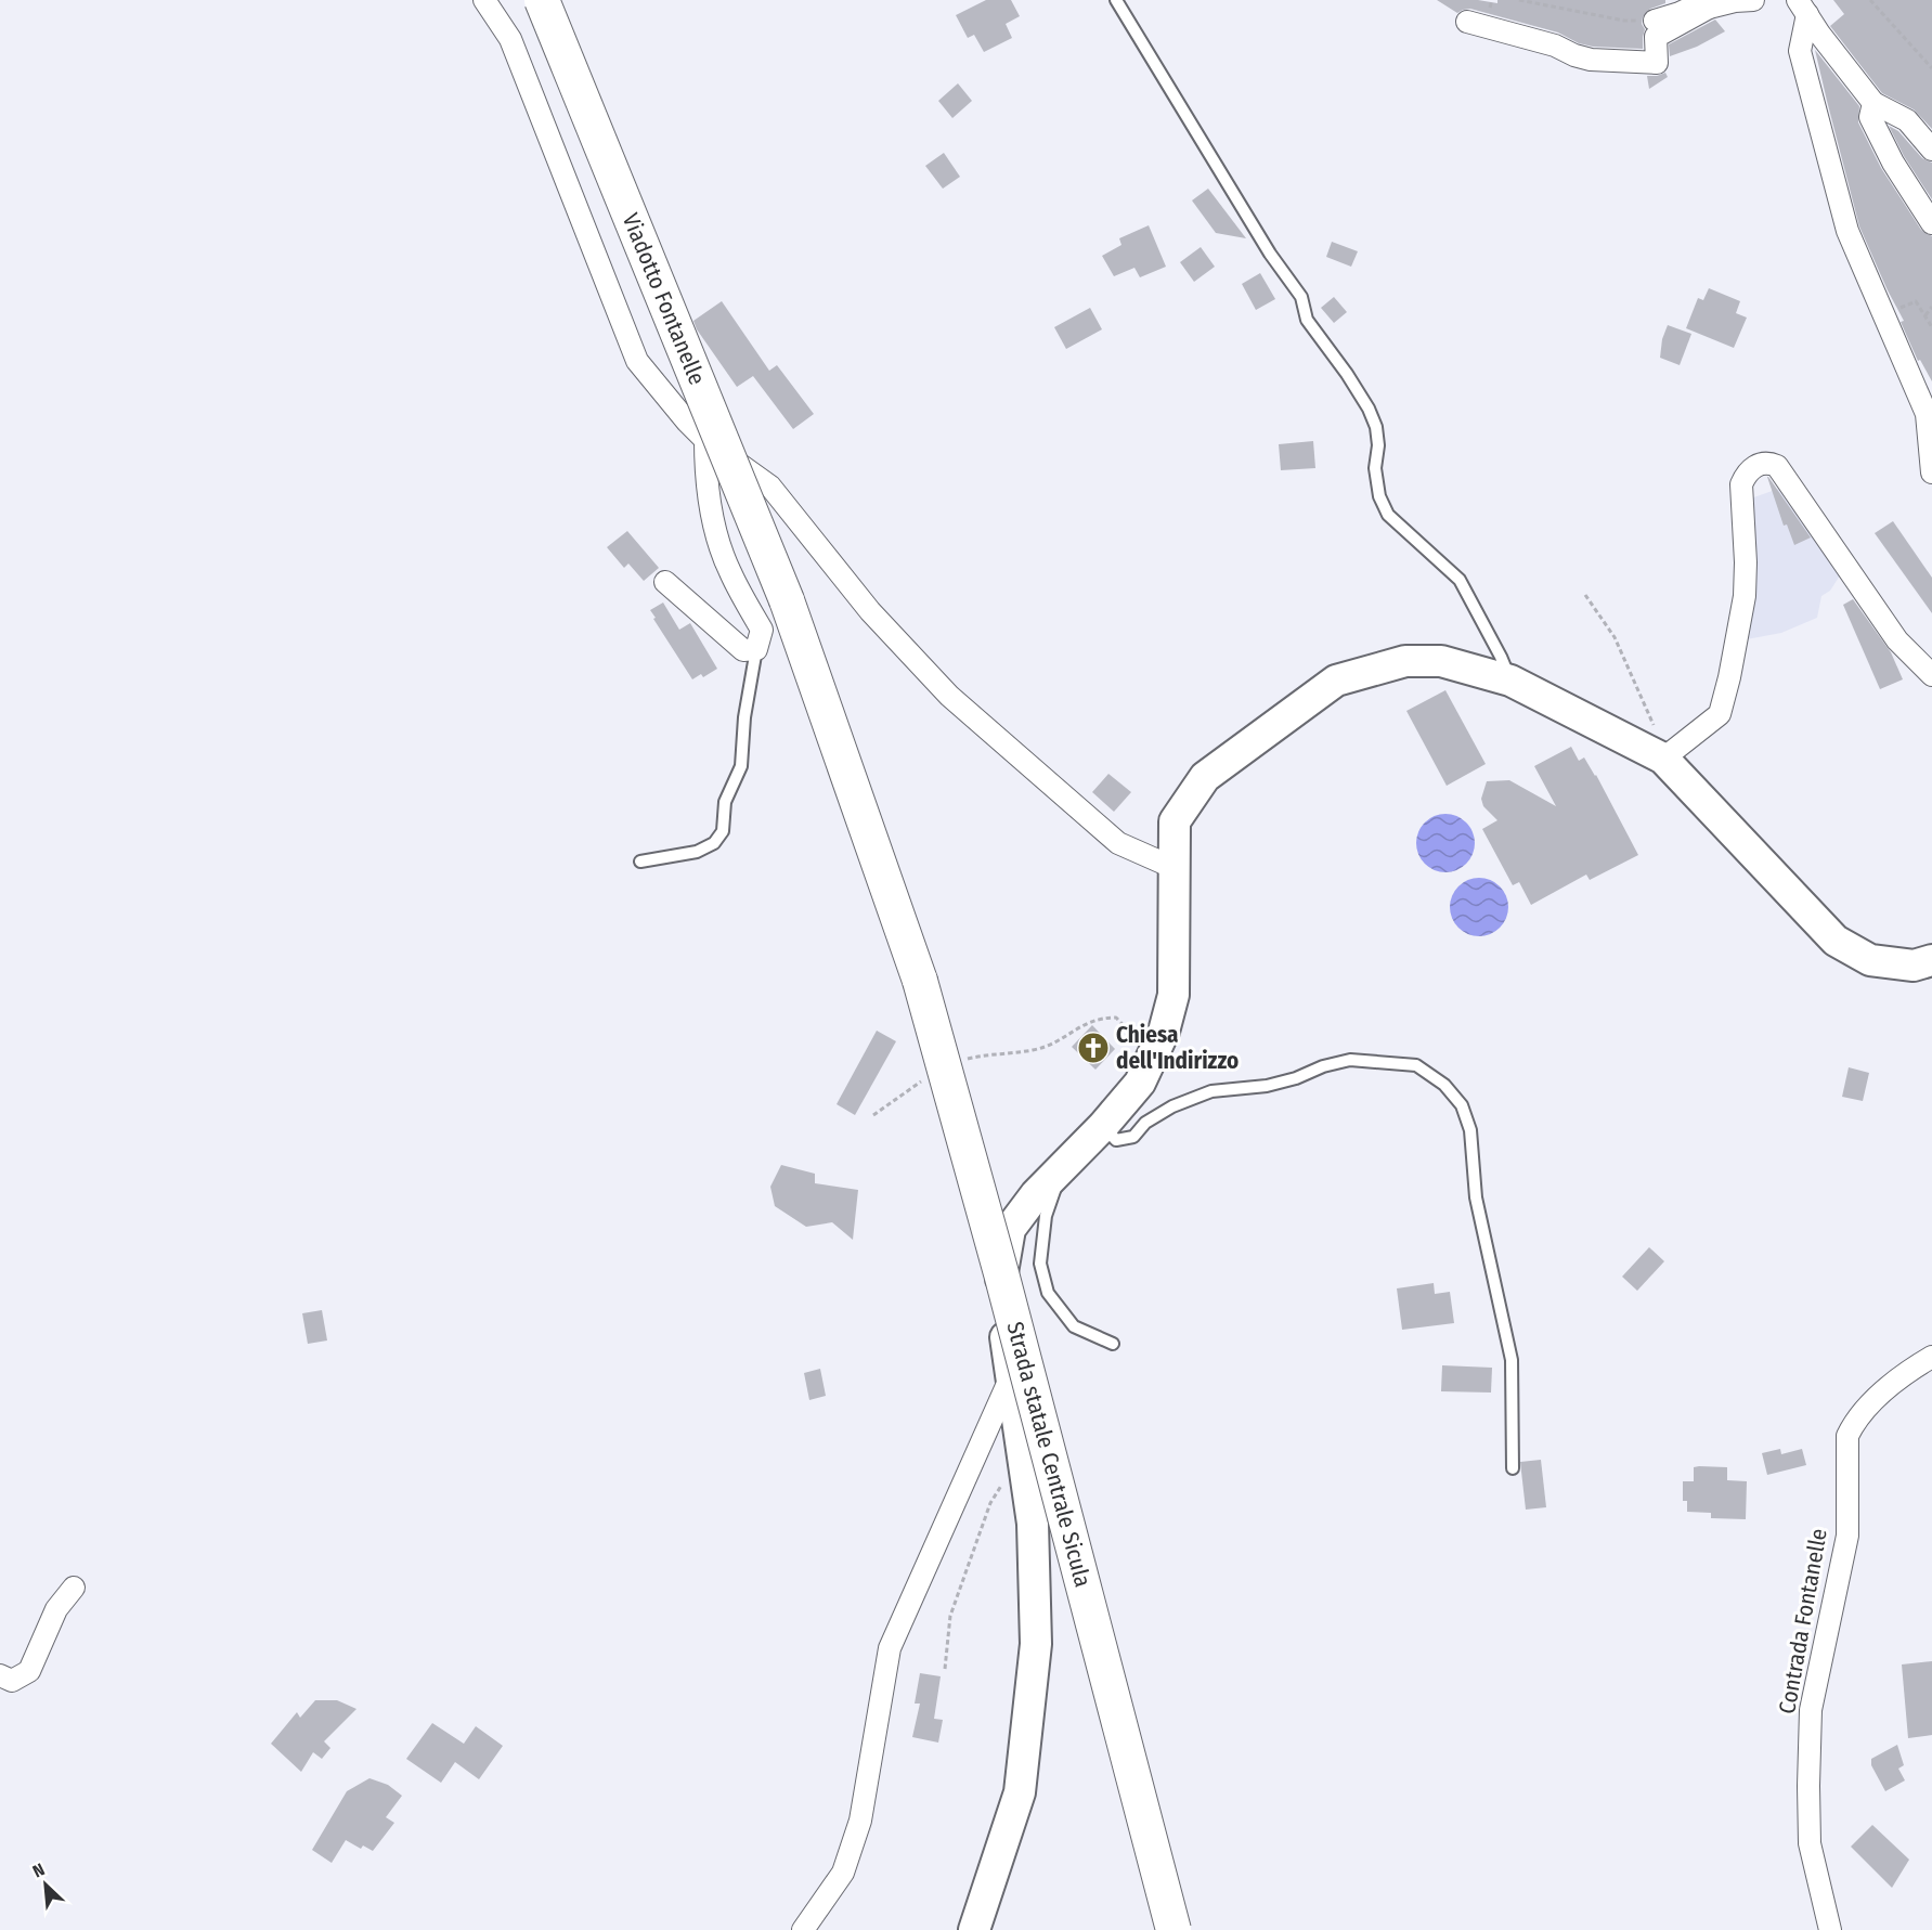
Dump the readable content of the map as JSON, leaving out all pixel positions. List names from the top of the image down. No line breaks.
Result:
{"streets":{"main road":["Viadotto Fontanelle","Strada statale Centrale Sicula"],"street":["Contrada Fontanelle"]},"crossings":[["Viadotto Fontanelle","Strada statale Centrale Sicula"]],"places":{"church":["Chiesa dell'Indirizzo"]},"north":"top left"}
